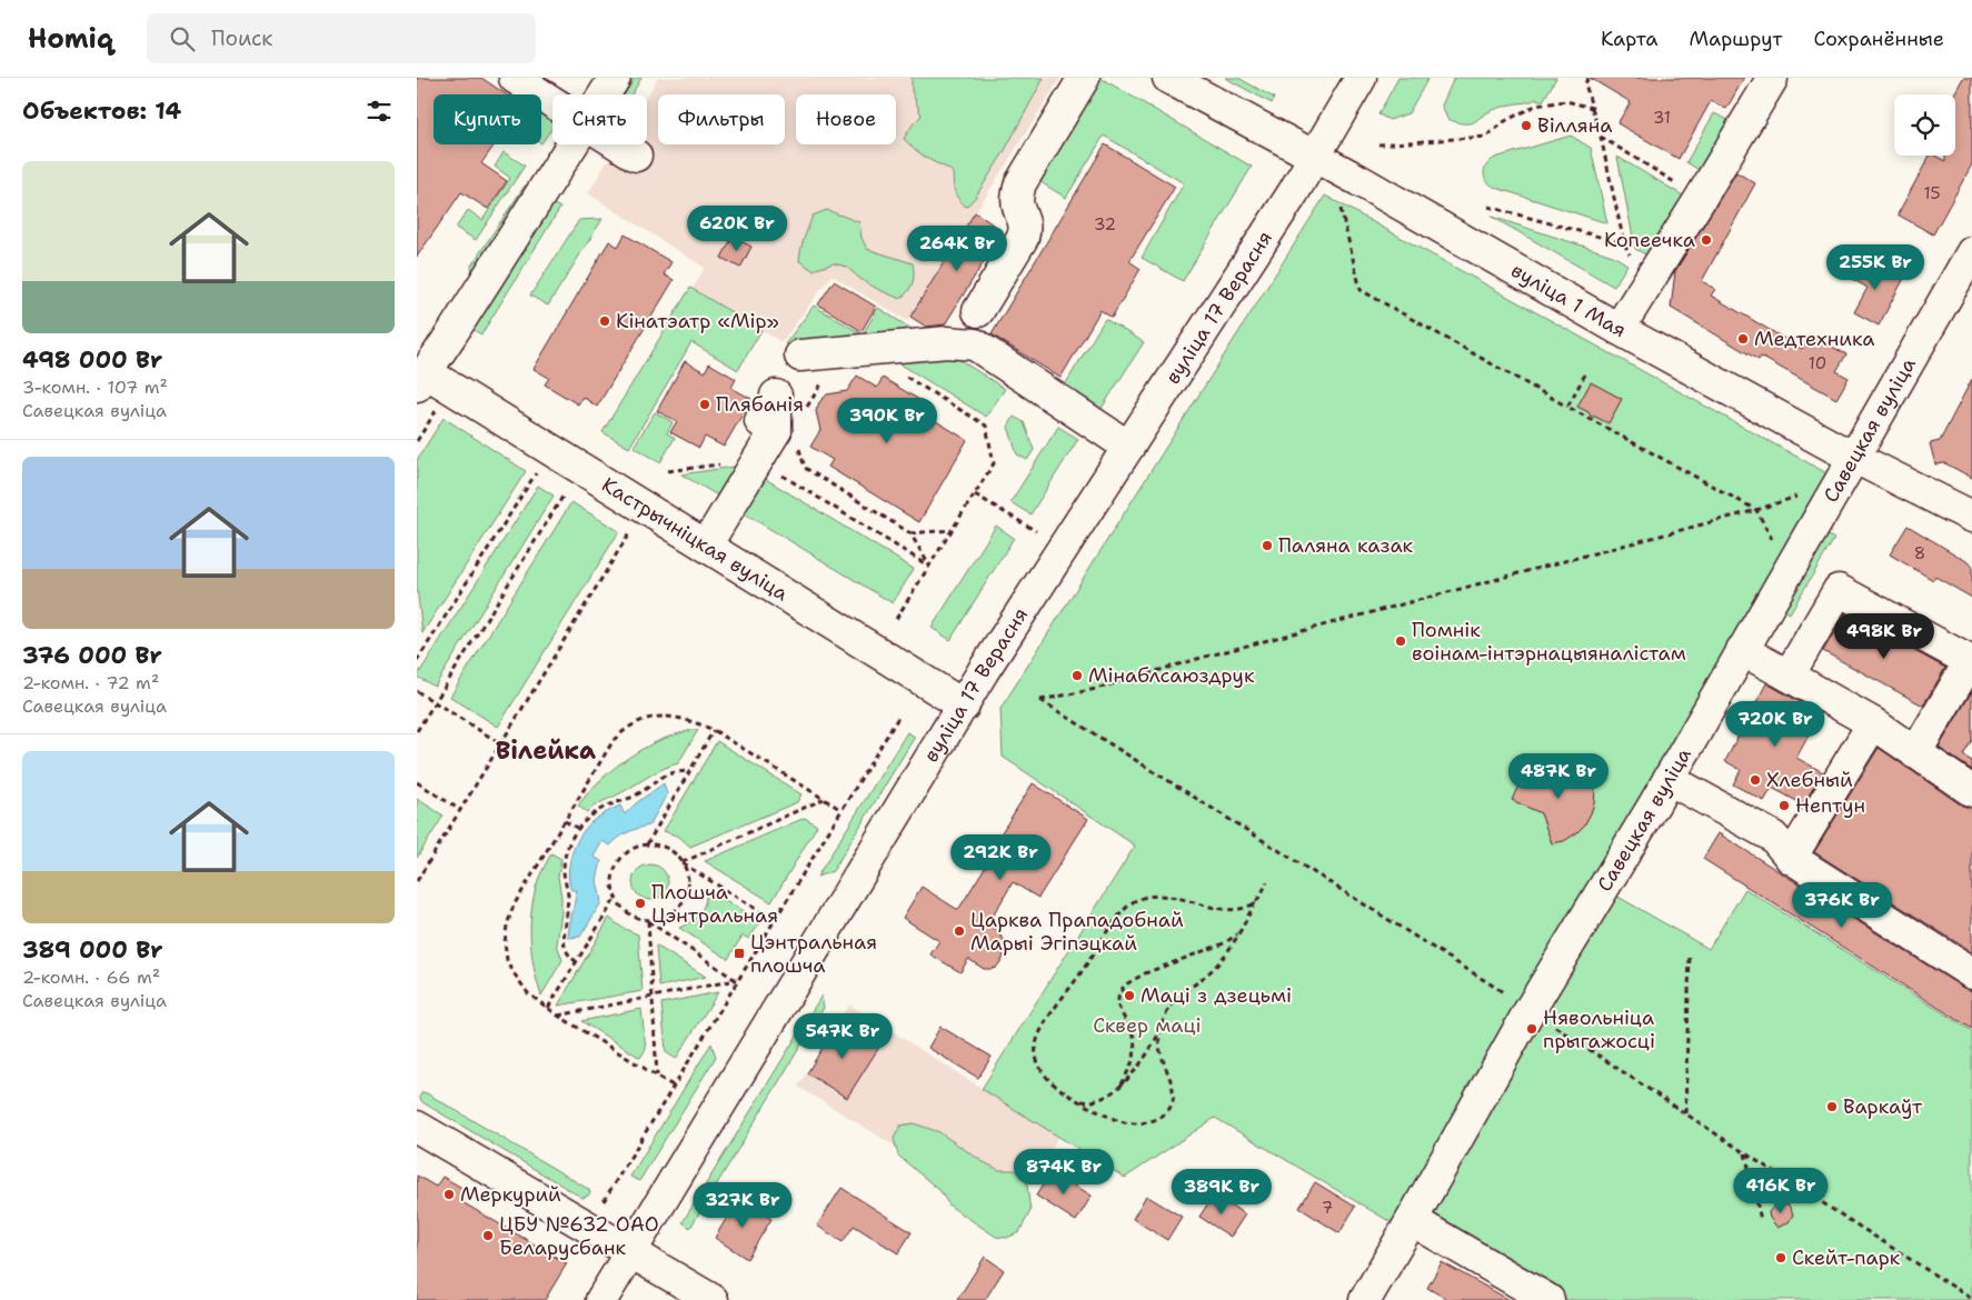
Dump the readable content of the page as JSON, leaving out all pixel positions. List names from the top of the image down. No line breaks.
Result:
{"streets":{"street":["вуліца 1 Мая","вуліца 17 Верасня","Савецкая вуліца","Кастрычніцкая вуліца"]},"crossings":[["вуліца 1 Мая","вуліца 17 Верасня"],["вуліца 1 Мая","Савецкая вуліца"],["вуліца 17 Верасня","Кастрычніцкая вуліца"]],"districts":["Вілейка"],"parks":["Сквер маці"],"places":{"other":["Вілляна","Копеечка","Кінатэатр «Мір»","Медтехника","Плябанія","Паляна казак","Помнік воінам-інтэрнацыяналістам","Мінаблсаюздрук","Хлебный","Нептун","Плошча Цэнтральная","Царква Прападобнай Марыі Эгіпэцкай","Маці з дзецьмі","Нявольніца прыгажосці","Варкаўт","Меркурий","ЦБУ №632 ОАО Беларусбанк","Скейт-парк"],"transit":["Цэнтральная плошча"]},"house_numbers":["31","15","32","10","8","7"],"page":{"header":"Homiq","search":"Поиск","nav":["Карта","Маршрут","Сохранённые"],"heading":"Объектов: 14","chip":["Купить","Снять","Фильтры","Новое"],"list":[{"name":"498 000 Br","note":"3-комн. · 107 m² · Савецкая вуліца"},{"name":"376 000 Br","note":"2-комн. · 72 m² · Савецкая вуліца"},{"name":"389 000 Br","note":"2-комн. · 66 m² · Савецкая вуліца"}],"price":["620K Br","264K Br","255K Br","390K Br","498K Br","720K Br","487K Br","292K Br","376K Br","547K Br","874K Br","416K Br","389K Br","327K Br"]}}
